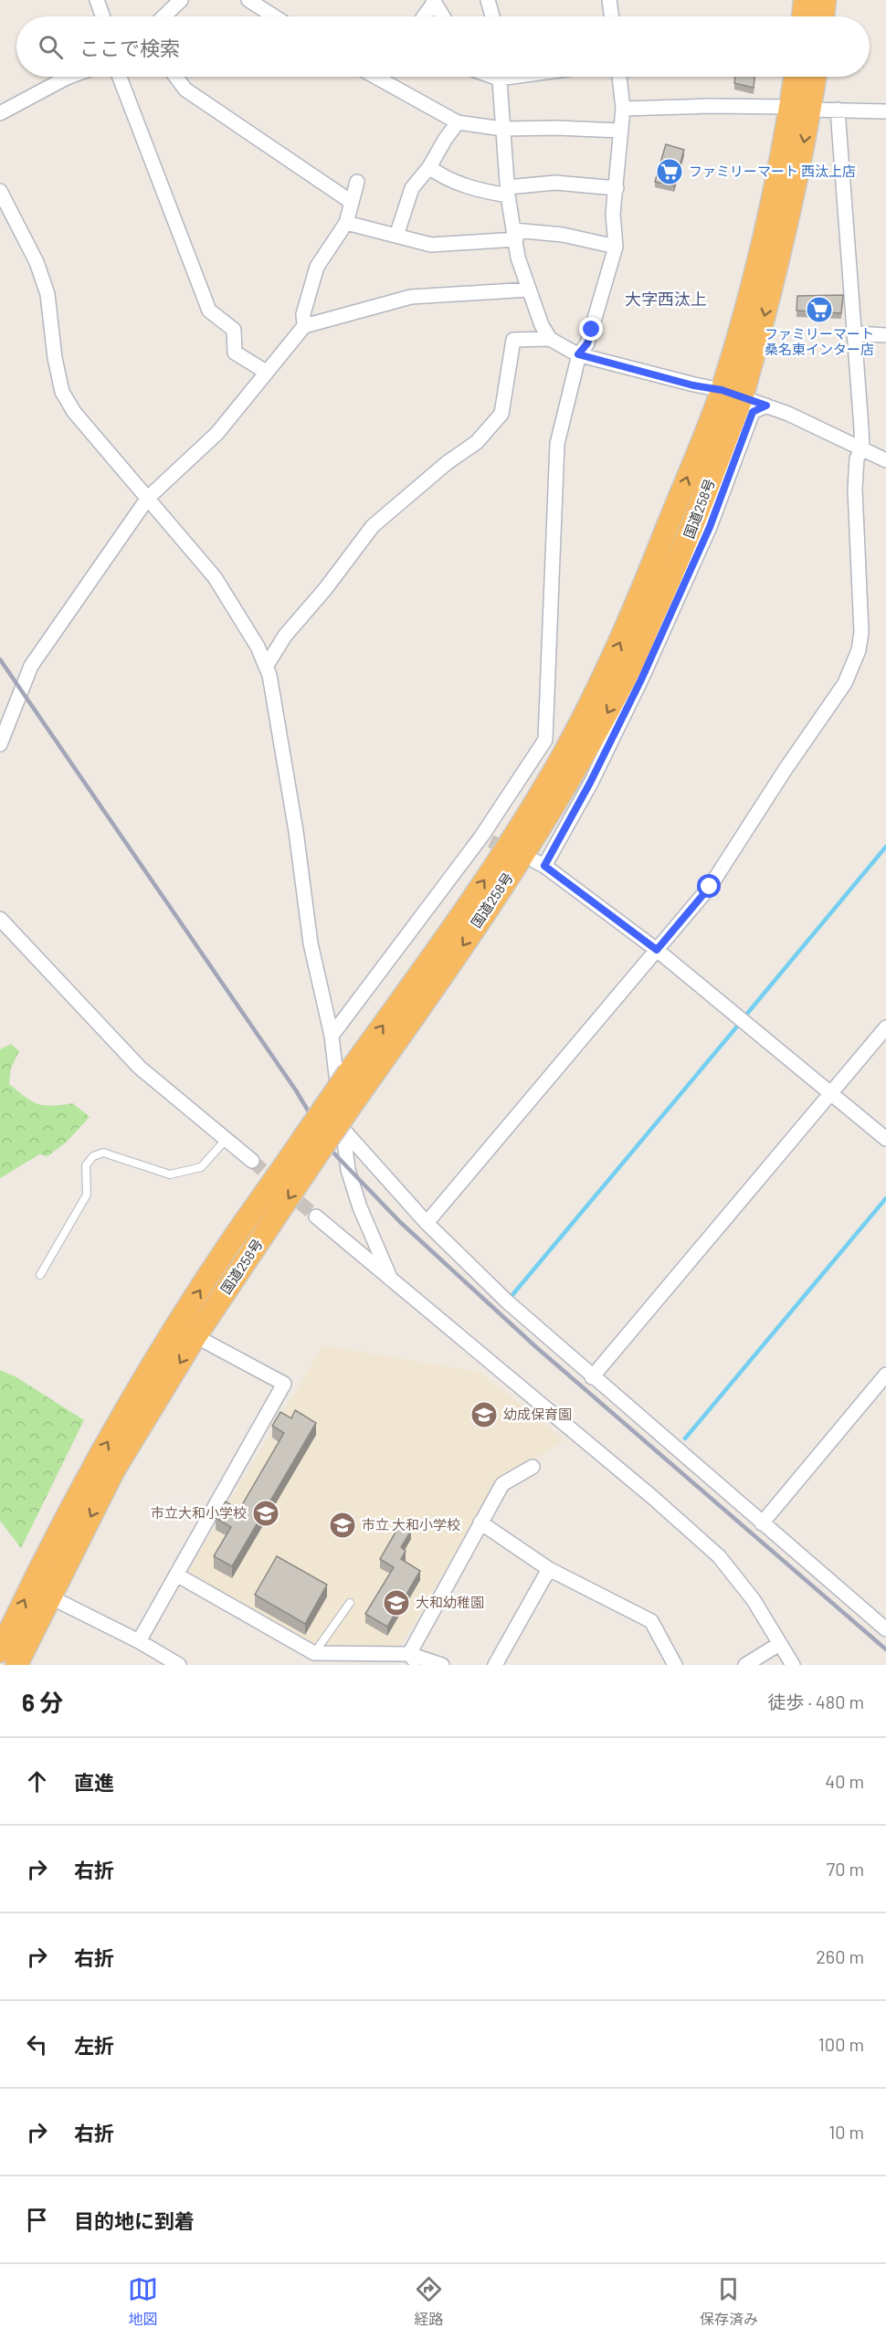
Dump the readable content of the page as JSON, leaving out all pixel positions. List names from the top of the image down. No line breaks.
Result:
{"streets":{"highway":["国道258号"]},"districts":["大字西汰上"],"places":{"supermarket":["ファミリーマート 西汰上店","ファミリーマート 桑名東インター店"],"school or university":["幼成保育園","市立大和小学校","市立 大和小学校","大和幼稚園"]},"page":{"search":"ここで検索","heading":["6 分","徒歩 · 480 m"],"list":[["直進","40 m"],["右折","70 m"],["右折","260 m"],["左折","100 m"],["右折","10 m"],"目的地に到着"],"nav":["地図","経路","保存済み"]}}
